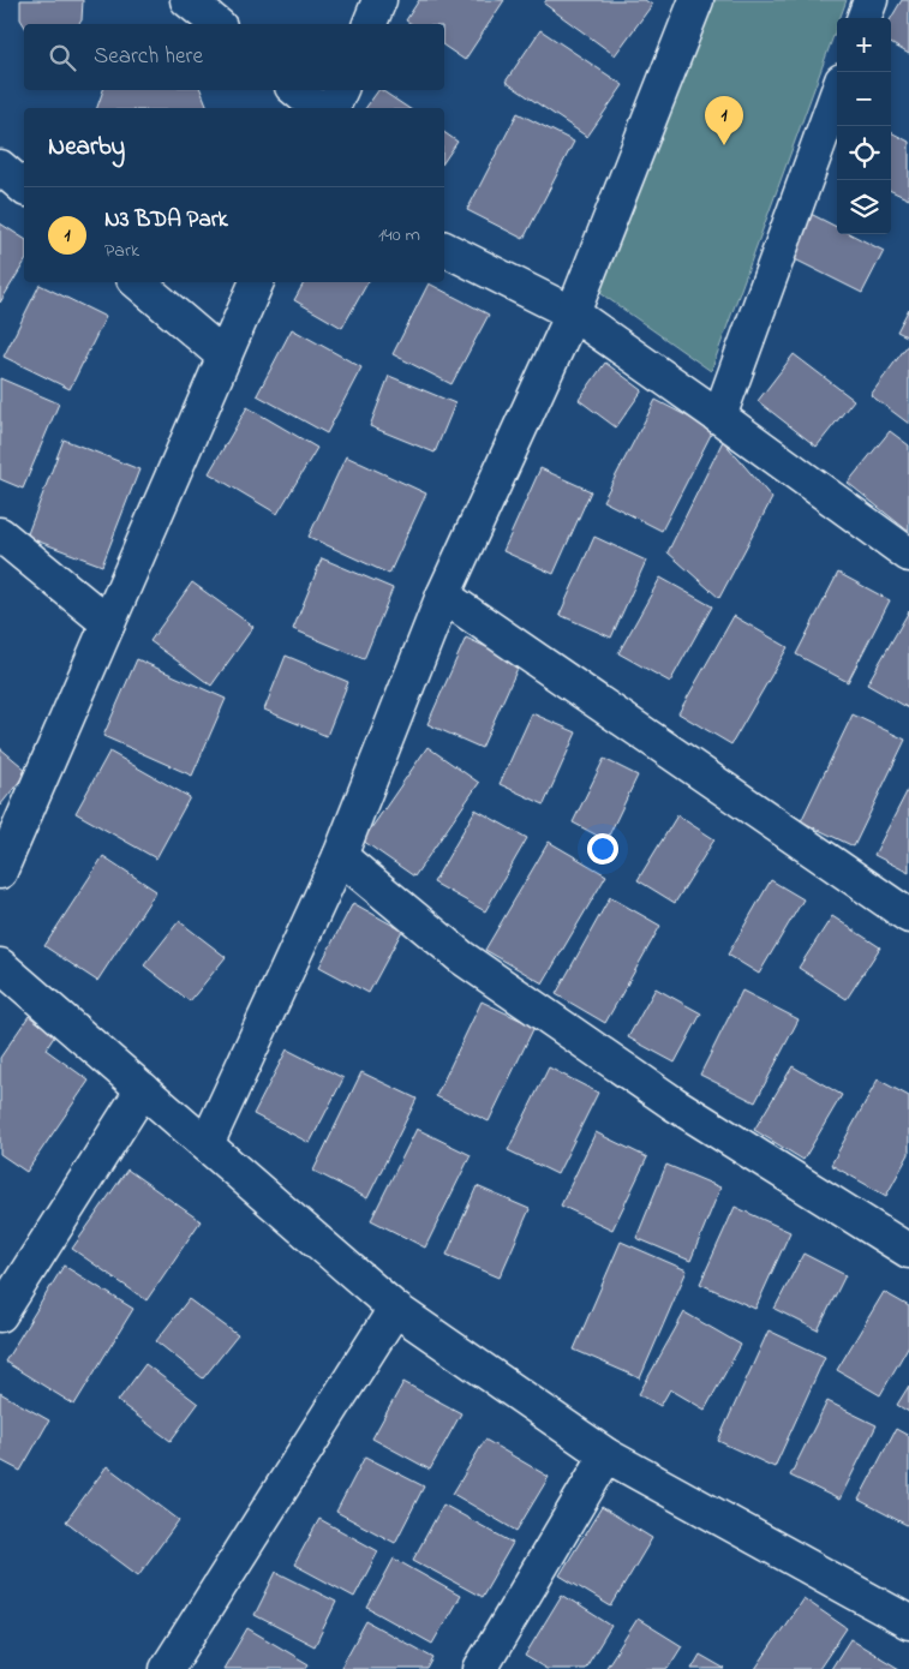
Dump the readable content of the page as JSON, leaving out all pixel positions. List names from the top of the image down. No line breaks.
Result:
{"page":{"map_buttons":["+","−"],"search":"Search here","pins":"1","heading":"Nearby","list":[{"mark":"1","name":"N3 BDA Park","note":"Park","value":"140 m"}]}}
